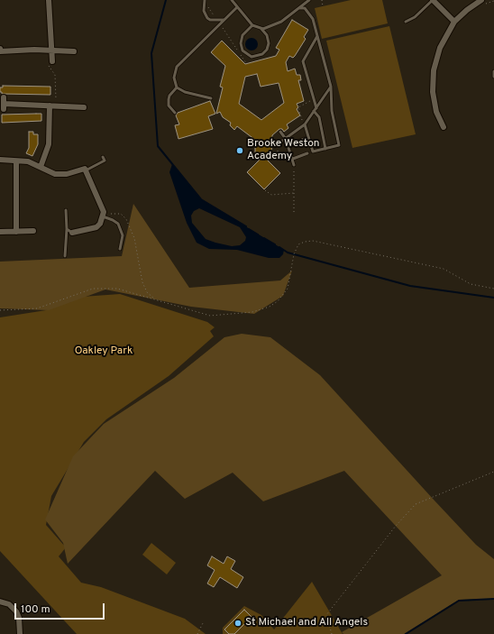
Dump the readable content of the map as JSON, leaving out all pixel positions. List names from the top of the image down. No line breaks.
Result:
{"parks":["Oakley Park"],"places":["Brooke Weston Academy","St Michael and All Angels"],"scale_bar":"100 m"}
